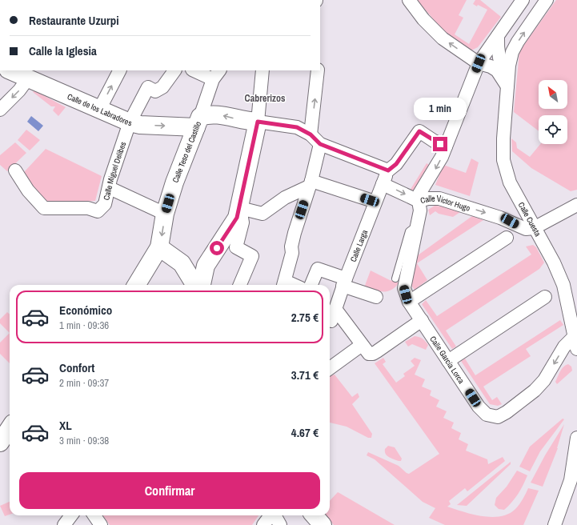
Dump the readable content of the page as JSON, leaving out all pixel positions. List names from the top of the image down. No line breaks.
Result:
{"streets":{"street":["Calle de los Labradores","Calle Teso del Castillo","Calle Miguel Delibes","Calle Victor Hugo","Calle Cuesta","Calle Larga","Calle García Lorca"]},"crossings":[["Calle de los Labradores","Calle Teso del Castillo"],["Calle de los Labradores","Calle Miguel Delibes"],["Calle de los Labradores","Calle Larga"],["Calle Victor Hugo","Calle Cuesta"],["Calle Victor Hugo","Calle Larga"],["Calle Cuesta","Calle García Lorca"]],"one_way":["Calle Victor Hugo"],"districts":["Cabrerizos"],"north":"top left","page":{"banner":["Restaurante Uzurpi","Calle la Iglesia"],"bubble":"1 min","list":[{"name":"Económico","note":"1 min · 09:36","value":"2.75 €"},{"name":"Confort","note":"2 min · 09:37","value":"3.71 €"},{"name":"XL","note":"3 min · 09:38","value":"4.67 €"}],"buttons":"Confirmar"}}
